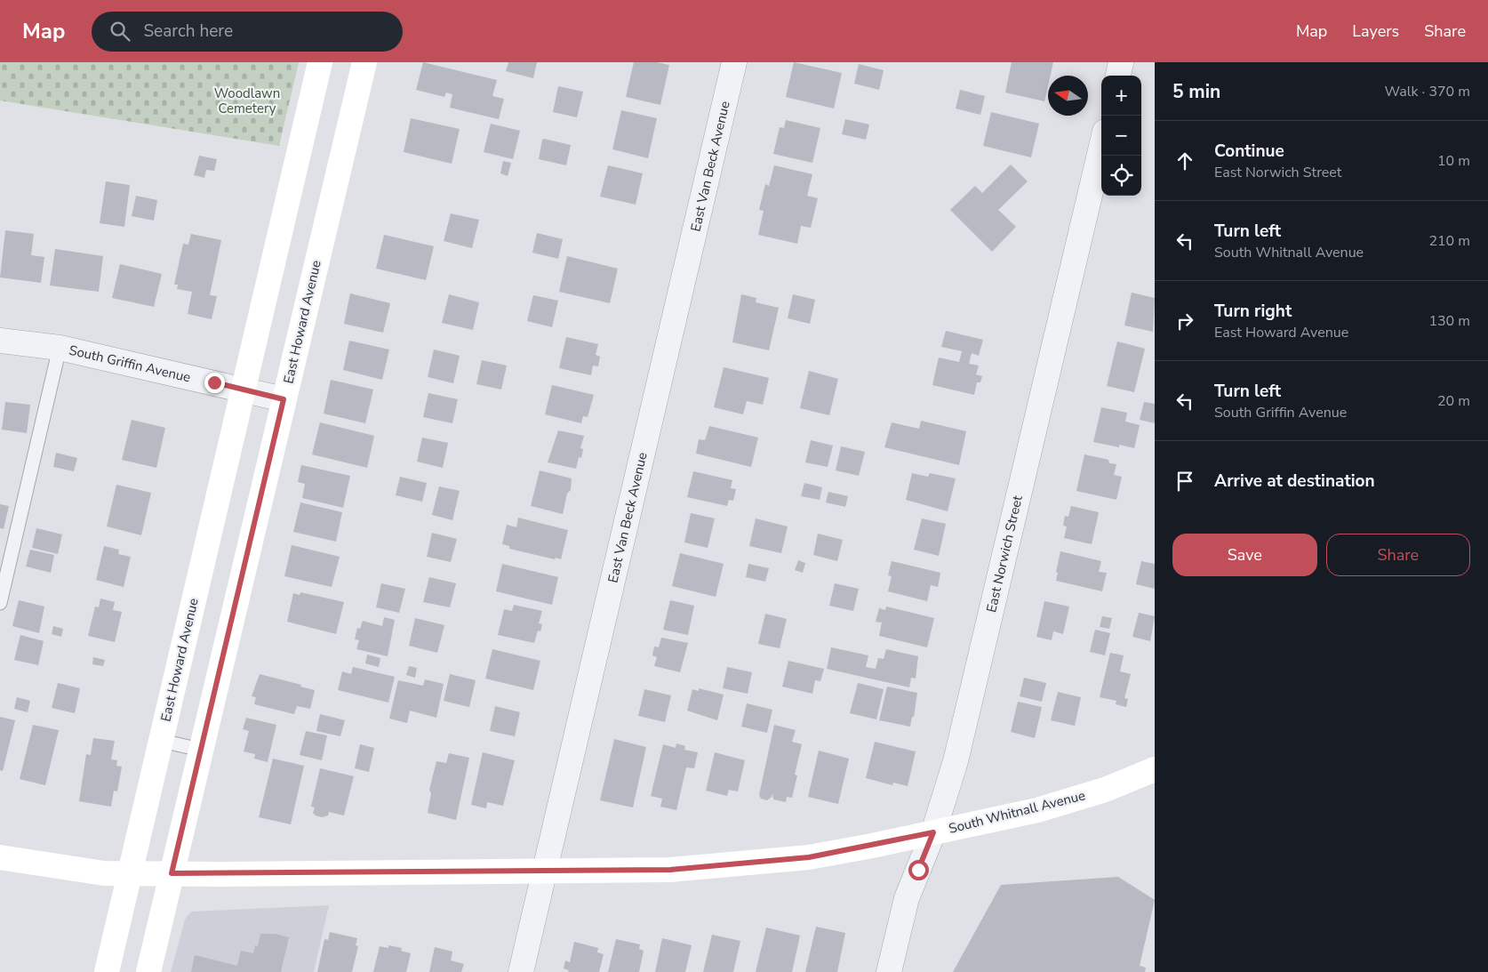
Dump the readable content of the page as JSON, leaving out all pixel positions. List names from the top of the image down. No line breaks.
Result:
{"streets":{"main road":["East Howard Avenue","South Whitnall Avenue"],"street":["East Van Beck Avenue","South Griffin Avenue","East Norwich Street"]},"crossings":[["East Van Beck Avenue","South Whitnall Avenue"],["East Howard Avenue","South Griffin Avenue"],["East Howard Avenue","South Whitnall Avenue"],["East Norwich Street","South Whitnall Avenue"]],"parks":["Woodlawn Cemetery"],"north":"left","page":{"header":"Map","search":"Search here","nav":["Map","Layers","Share"],"heading":["5 min","Walk · 370 m"],"map_buttons":["+","−"],"list":[["Continue","East Norwich Street","10 m"],["Turn left","South Whitnall Avenue","210 m"],["Turn right","East Howard Avenue","130 m"],["Turn left","South Griffin Avenue","20 m"],"Arrive at destination"],"buttons":["Save","Share"]}}
